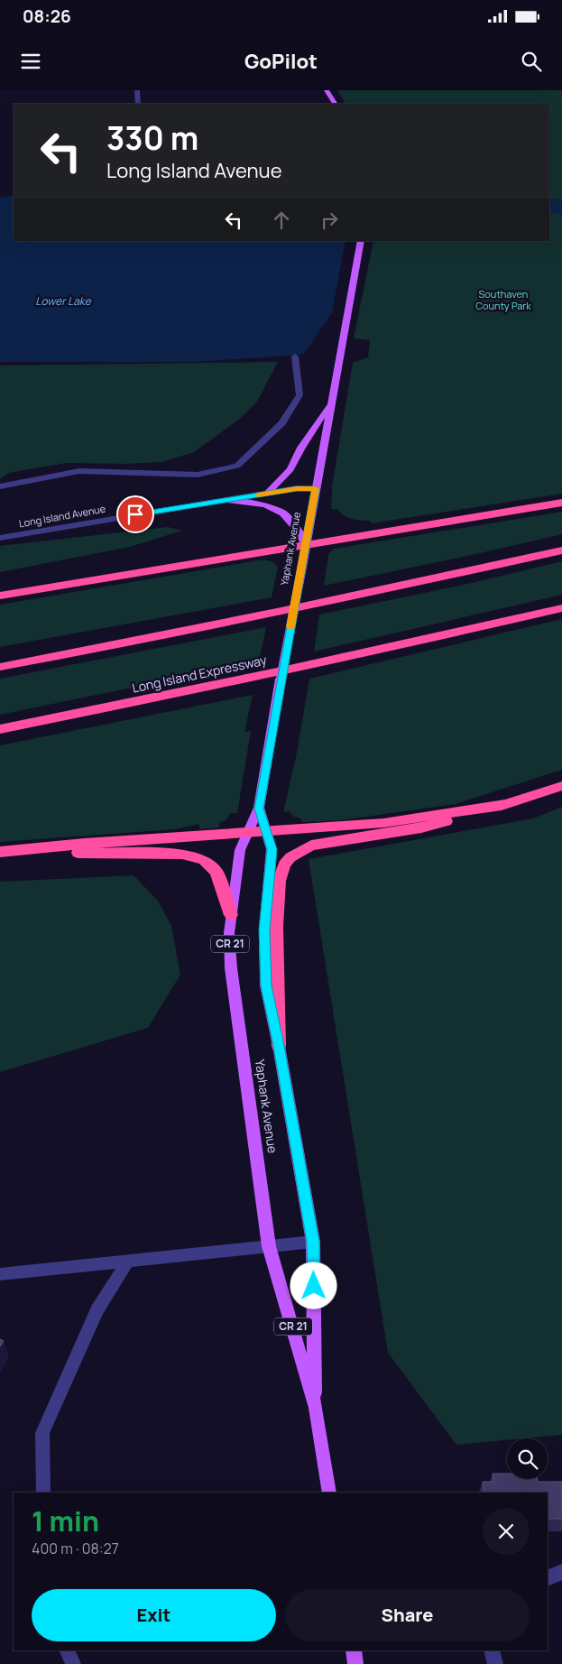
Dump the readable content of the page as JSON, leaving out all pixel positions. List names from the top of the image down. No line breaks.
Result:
{"streets":{"highway":["Long Island Expressway"],"main road":["Yaphank Avenue","CR 21"],"street":["Long Island Avenue"]},"crossings":[["Long Island Avenue","Yaphank Avenue"]],"water":["Lower Lake"],"parks":["Southaven County Park"],"page":{"status":"08:26","header":"GoPilot","turn":["330 m","Long Island Avenue"],"heading":["1 min","400 m · 08:27"],"buttons":["Exit","Share"]}}
